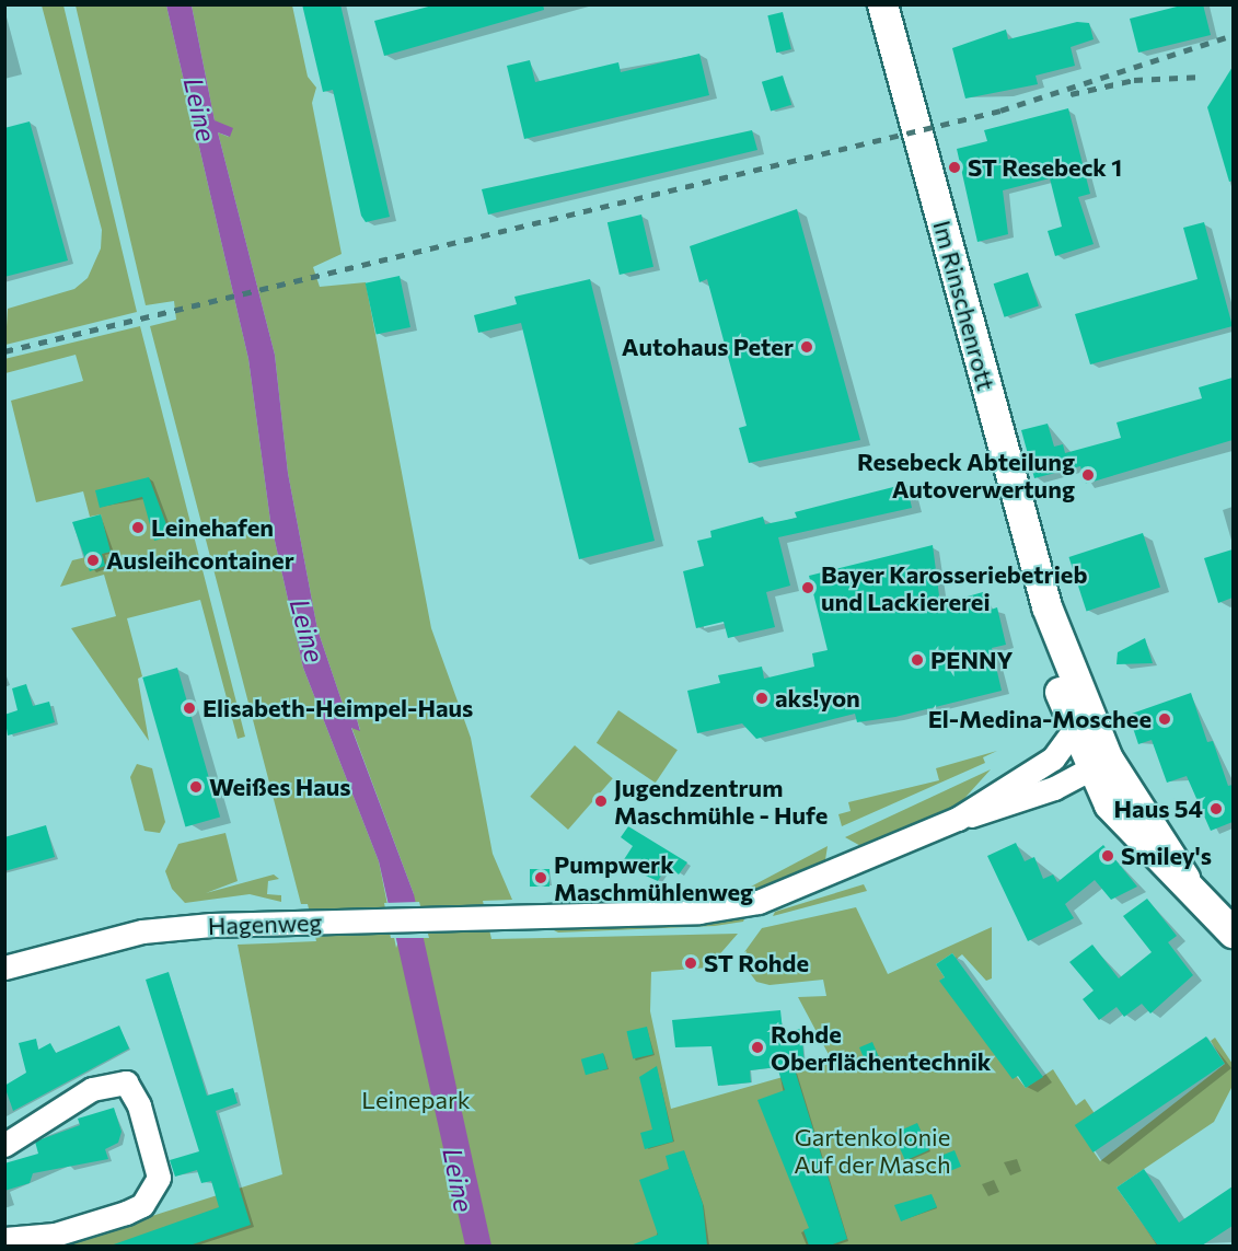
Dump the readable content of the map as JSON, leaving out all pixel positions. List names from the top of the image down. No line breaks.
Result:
{"streets":{"main road":["Im Rinschenrott"],"street":["Hagenweg"]},"water":["Leine"],"parks":["Leinepark","Gartenkolonie Auf der Masch"],"places":["ST Resebeck 1","Autohaus Peter","Resebeck Abteilung Autoverwertung","Leinehafen","Ausleihcontainer","Bayer Karosseriebetrieb und Lackiererei","PENNY","aks!yon","Elisabeth-Heimpel-Haus","El-Medina-Moschee","Weißes Haus","Jugendzentrum Maschmühle - Hufe","Haus 54","Smiley's","Pumpwerk Maschmühlenweg","ST Rohde","Rohde Oberflächentechnik"]}
